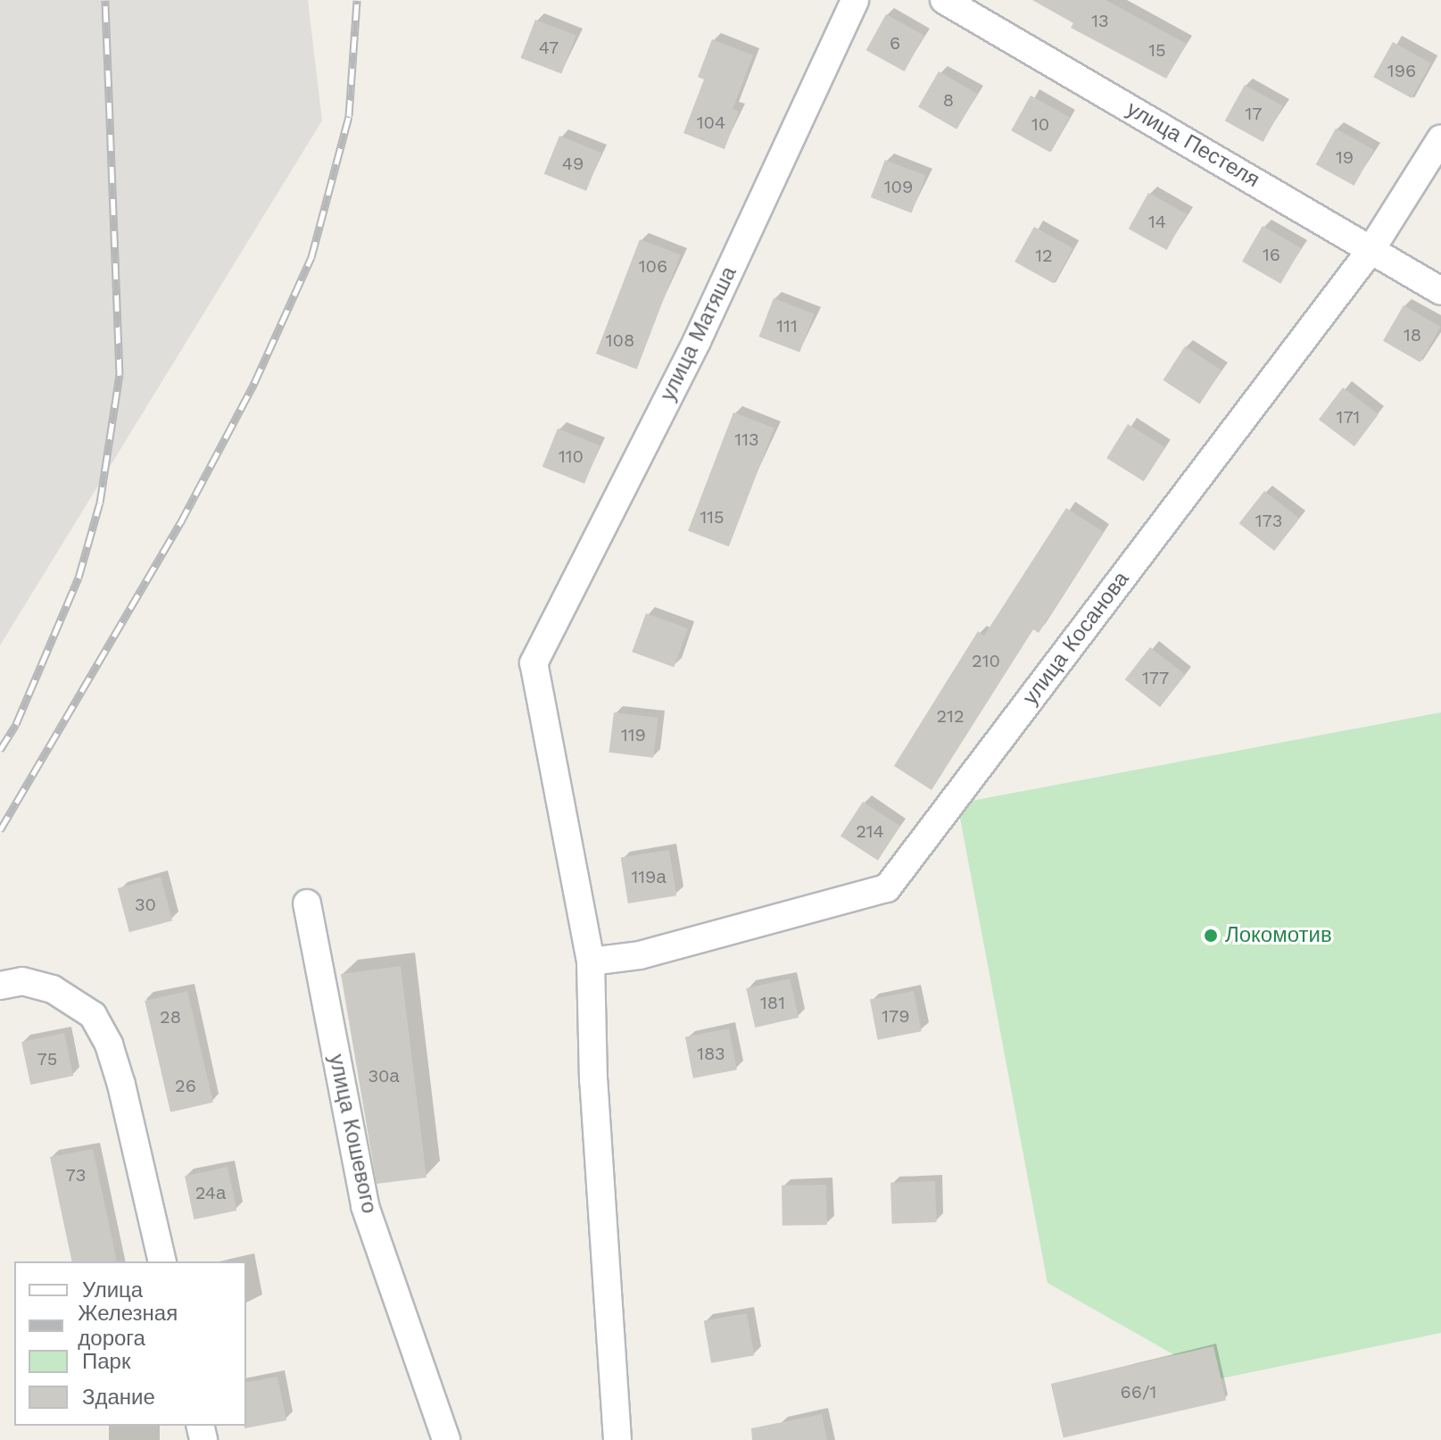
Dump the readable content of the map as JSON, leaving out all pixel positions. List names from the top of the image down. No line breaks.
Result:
{"streets":{"street":["улица Пестеля","улица Матяша","улица Косанова","улица Кошевого"]},"crossings":[["улица Пестеля","улица Косанова"],["улица Матяша","улица Косанова"]],"places":["Локомотив"],"house_numbers":["13","6","47","15","196","8","17","104","10","19","49","109","14","16","12","106","111","18","108","171","113","110","115","173","210","177","212","119","214","119а","30","181","179","28","183","75","30а","26","73","24а","66/1"],"legend":["Улица","Железная дорога","Парк","Здание"]}
